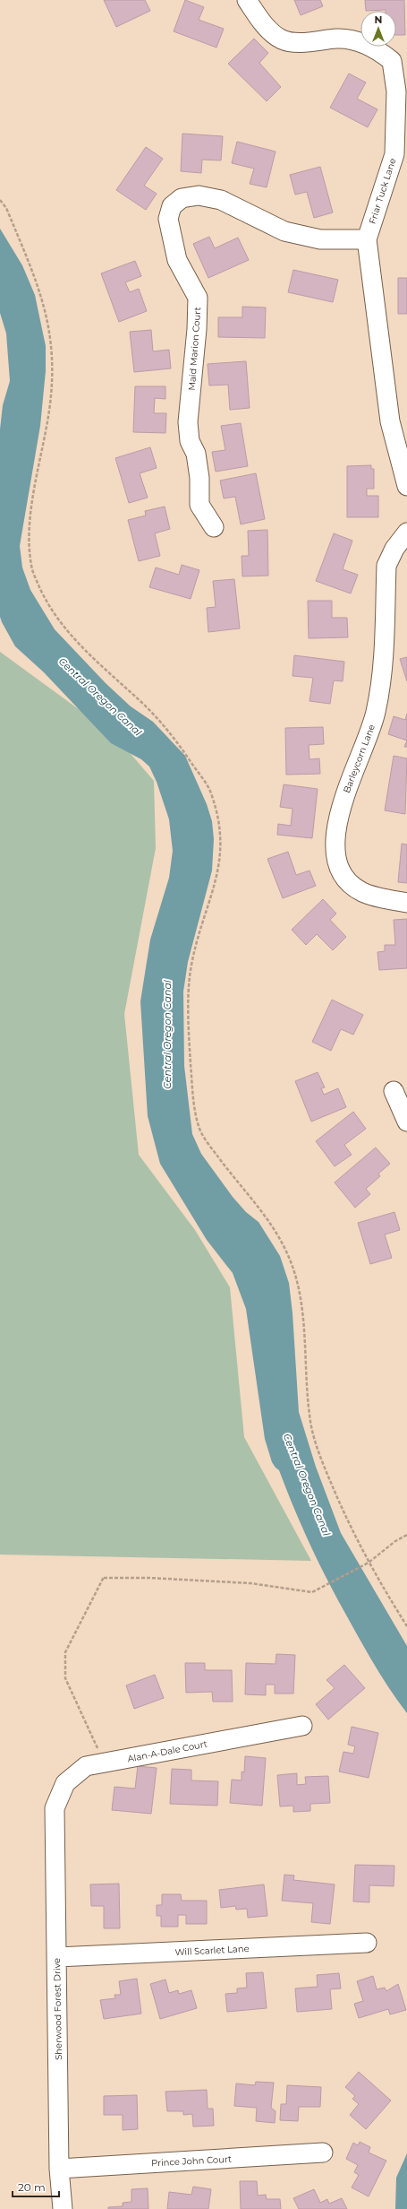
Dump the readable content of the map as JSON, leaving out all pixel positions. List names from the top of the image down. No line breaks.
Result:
{"streets":{"street":["Friar Tuck Lane","Maid Marion Court","Barleycorn Lane","Alan-A-Dale Court","Will Scarlet Lane","Sherwood Forest Drive","Prince John Court"]},"crossings":[["Friar Tuck Lane","Maid Marion Court"],["Alan-A-Dale Court","Sherwood Forest Drive"],["Will Scarlet Lane","Sherwood Forest Drive"],["Sherwood Forest Drive","Prince John Court"]],"water":["Central Oregon Canal"],"scale_bar":"20 m","north":"top"}
